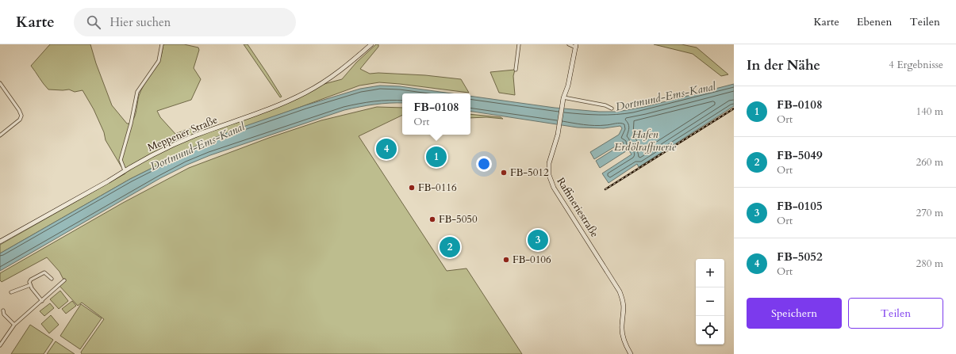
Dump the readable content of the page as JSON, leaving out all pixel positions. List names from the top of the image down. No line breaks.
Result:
{"streets":{"main road":["Meppener Straße","Raffineriestraße"]},"water":["Dortmund-Ems-Kanal","Hafen Erdölraffinerie"],"places":["FB-5012","FB-0116","FB-5050","FB-0106"],"page":{"header":"Karte","search":"Hier suchen","nav":["Karte","Ebenen","Teilen"],"heading":["In der Nähe","4 Ergebnisse"],"list":[{"mark":"1","name":"FB-0108","note":"Ort","value":"140 m"},{"mark":"2","name":"FB-5049","note":"Ort","value":"260 m"},{"mark":"3","name":"FB-0105","note":"Ort","value":"270 m"},{"mark":"4","name":"FB-5052","note":"Ort","value":"280 m"}],"popup":["FB-0108","Ort"],"pins":["4","1","3","2"],"map_buttons":["+","−"],"buttons":["Speichern","Teilen"]}}
